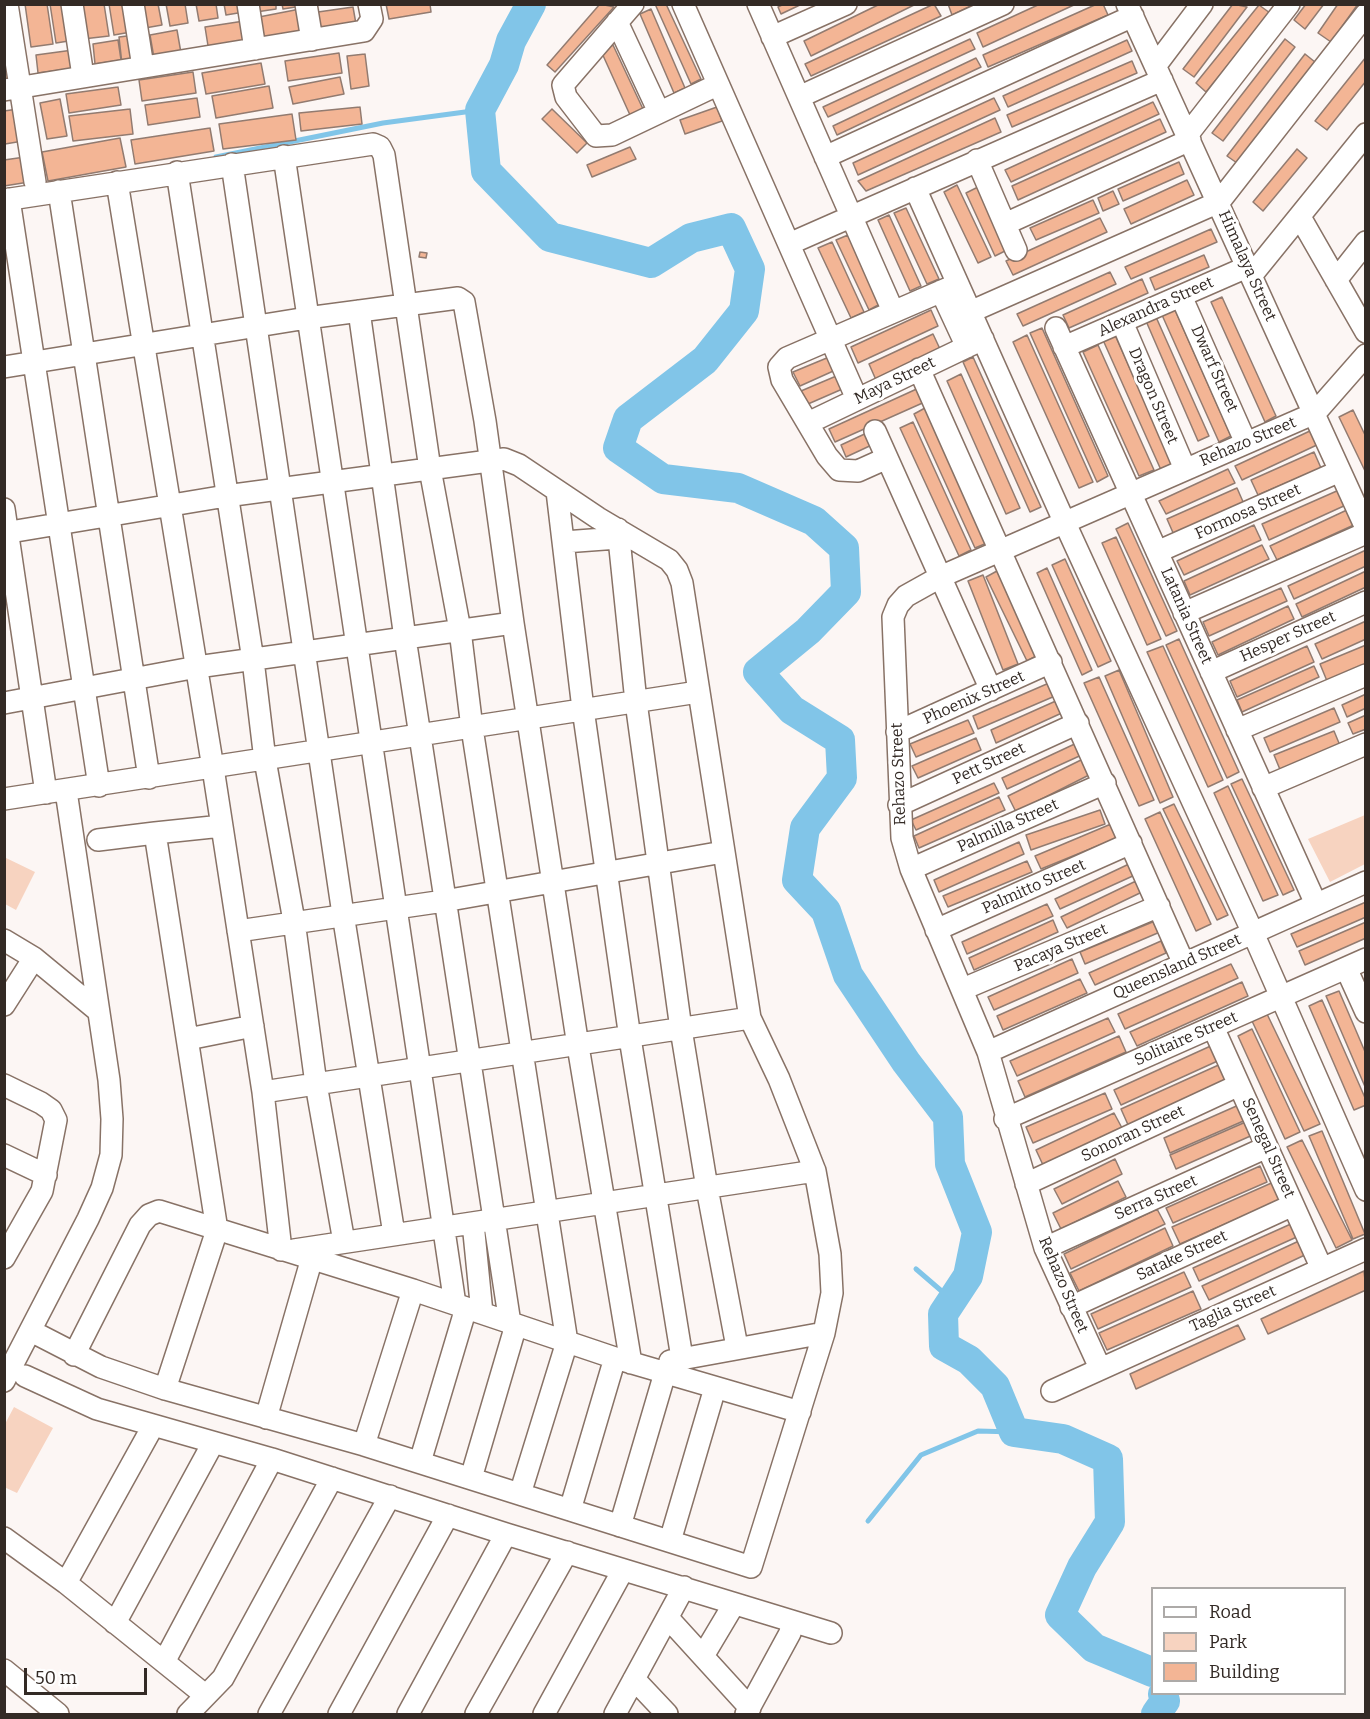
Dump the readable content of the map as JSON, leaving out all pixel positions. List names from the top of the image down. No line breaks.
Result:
{"streets":{"street":["Himalaya Street","Alexandra Street","Dwarf Street","Maya Street","Dragon Street","Rehazo Street","Formosa Street","Latania Street","Hesper Street","Phoenix Street","Pett Street","Palmilla Street","Palmitto Street","Pacaya Street","Queensland Street","Solitaire Street","Sonoran Street","Senegal Street","Serra Street","Satake Street","Taglia Street"]},"crossings":[["Himalaya Street","Alexandra Street"],["Himalaya Street","Rehazo Street"],["Himalaya Street","Formosa Street"],["Alexandra Street","Dwarf Street"],["Alexandra Street","Dragon Street"],["Alexandra Street","Latania Street"],["Dwarf Street","Rehazo Street"],["Dragon Street","Rehazo Street"],["Rehazo Street","Latania Street"],["Rehazo Street","Phoenix Street"],["Rehazo Street","Pett Street"],["Rehazo Street","Palmilla Street"],["Rehazo Street","Palmitto Street"],["Rehazo Street","Pacaya Street"],["Rehazo Street","Queensland Street"],["Rehazo Street","Solitaire Street"],["Rehazo Street","Sonoran Street"],["Rehazo Street","Serra Street"],["Rehazo Street","Satake Street"],["Rehazo Street","Taglia Street"],["Formosa Street","Latania Street"],["Latania Street","Hesper Street"],["Latania Street","Queensland Street"],["Solitaire Street","Senegal Street"],["Sonoran Street","Senegal Street"],["Senegal Street","Serra Street"],["Senegal Street","Satake Street"],["Senegal Street","Taglia Street"]],"legend":["Road","Park","Building"],"scale_bar":"50 m"}
